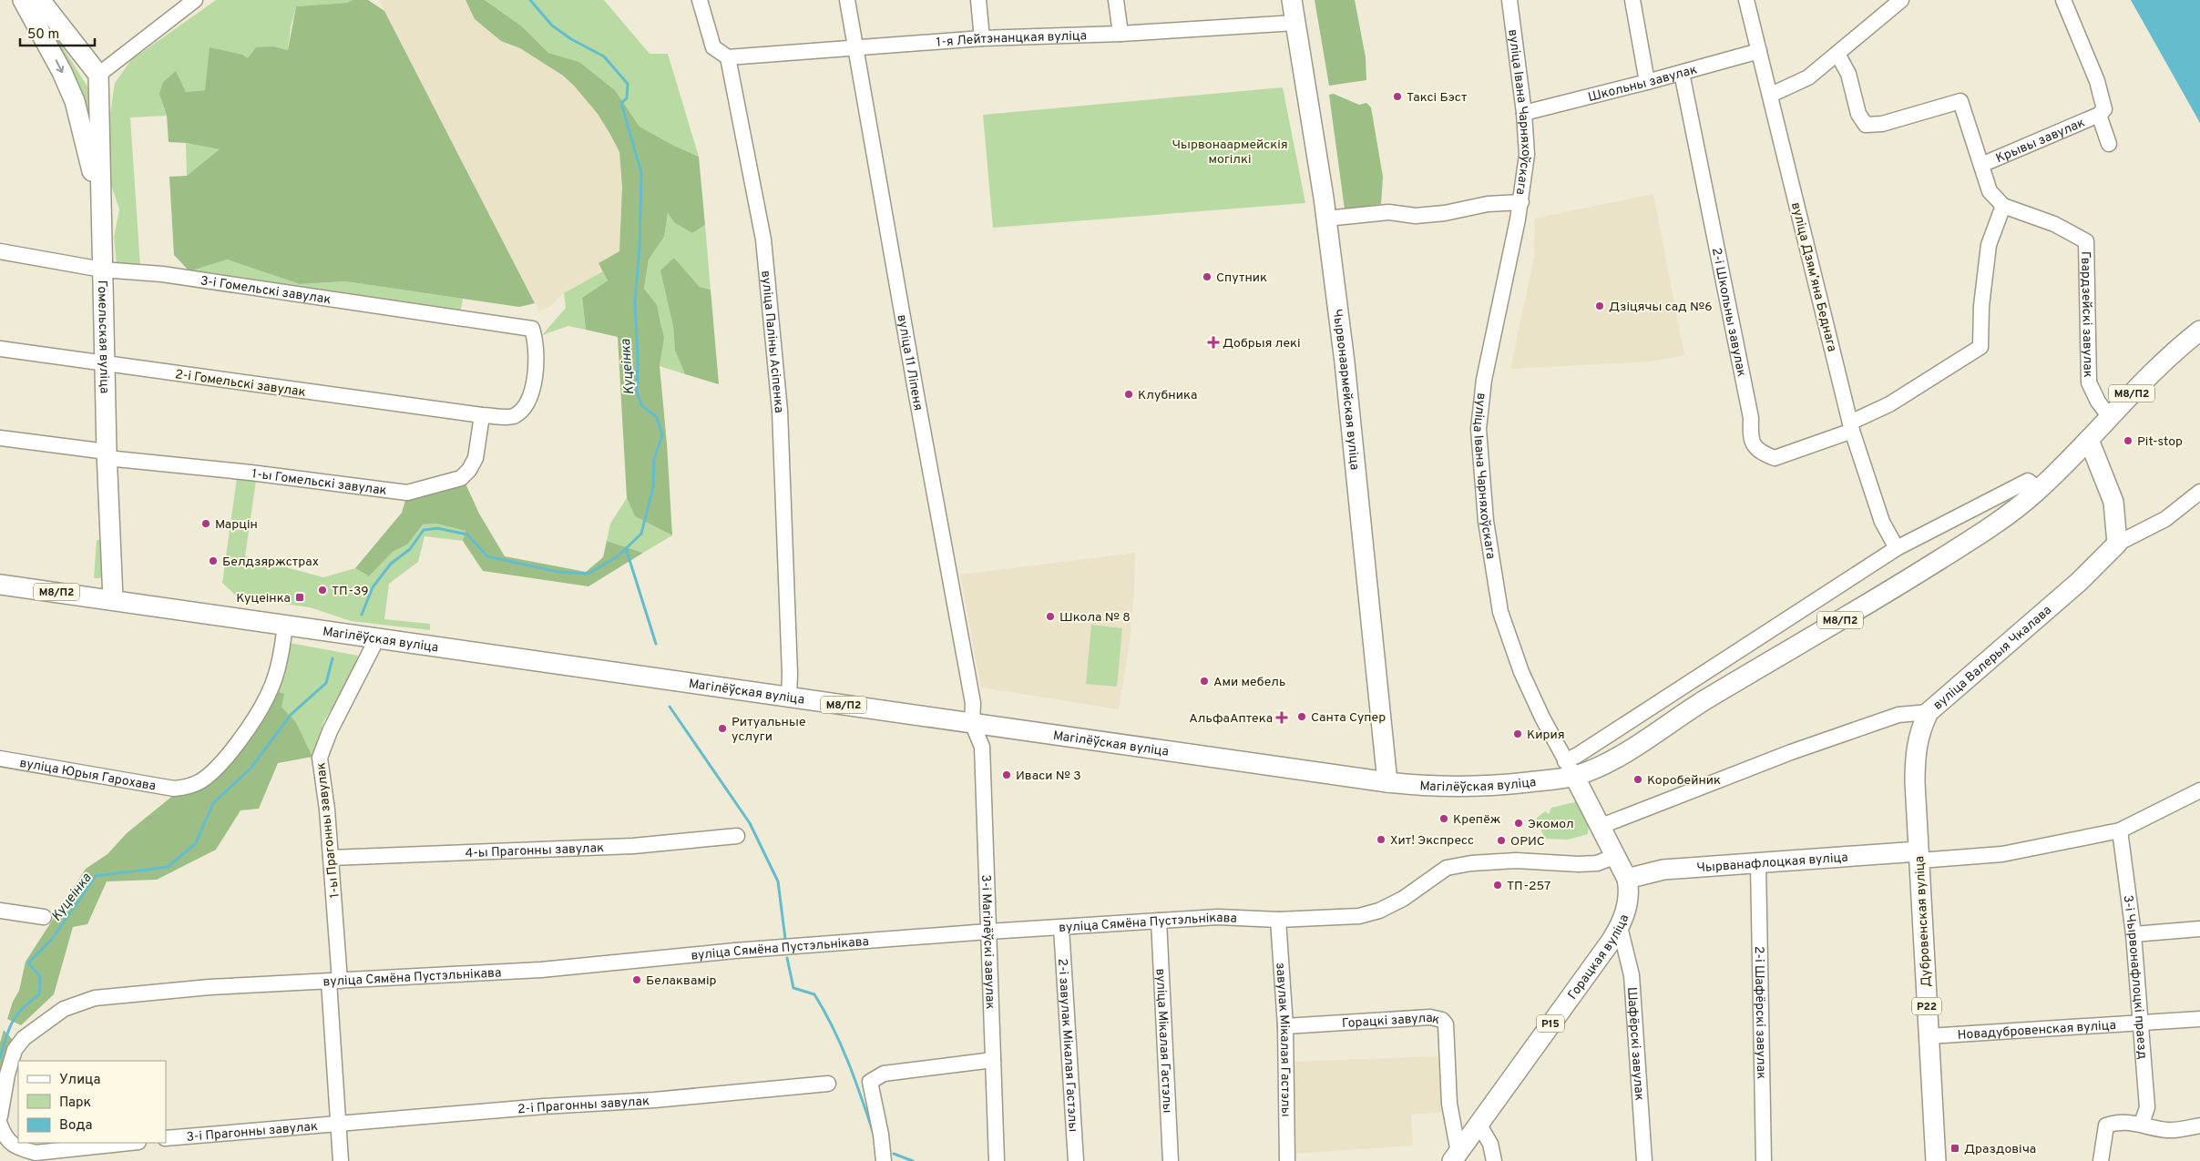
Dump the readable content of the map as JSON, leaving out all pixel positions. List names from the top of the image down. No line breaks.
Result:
{"streets":{"main road":["Гомельская вуліца","Чырвонаармейская вуліца","М8/П2","Магілёўская вуліца","вуліца Валерыя Чкалава","Чырванафлоцкая вуліца","Дубровенская вуліца","Горацкая вуліца","Р22","Р15"],"street":["1-я Лейтэнанцкая вуліца","Школьны завулак","вуліца Івана Чарняхоўскага","Крывы завулак","вуліца Дзямʼяна Беднага","3-і Гомельскі завулак","2-і Школьны завулак","Гвардзейскі завулак","вуліца Паліны Асіпенка","вуліца 11 Ліпеня","2-і Гомельскі завулак","1-ы Гомельскі завулак","вуліца Юрыя Гарохава","1-ы Прагонны завулак","4-ы Прагонны завулак","вуліца Сямёна Пустэльнікава","3-і Магілёўскі завулак","3-і Чырвонафлоцкі праезд","2-і Шафёрскі завулак","Горацкі завулак","Новадубровенская вуліца","завулак Мікалая Гастэлы","вуліца Мікалая Гастэлы","Шафёрскі завулак","2-і завулак Мікалая Гастэлы","2-і Прагонны завулак","3-і Прагонны завулак"]},"crossings":[["1-я Лейтэнанцкая вуліца","вуліца Паліны Асіпенка"],["1-я Лейтэнанцкая вуліца","вуліца 11 Ліпеня"],["1-я Лейтэнанцкая вуліца","Чырвонаармейская вуліца"],["Школьны завулак","вуліца Івана Чарняхоўскага"],["Школьны завулак","вуліца Дзямʼяна Беднага"],["Школьны завулак","2-і Школьны завулак"],["вуліца Івана Чарняхоўскага","М8/П2"],["вуліца Івана Чарняхоўскага","Магілёўская вуліца"],["вуліца Івана Чарняхоўскага","Р15"],["Крывы завулак","2-і Школьны завулак"],["Крывы завулак","Гвардзейскі завулак"],["вуліца Дзямʼяна Беднага","2-і Школьны завулак"],["3-і Гомельскі завулак","Гомельская вуліца"],["3-і Гомельскі завулак","2-і Гомельскі завулак"],["2-і Школьны завулак","Гвардзейскі завулак"],["Гвардзейскі завулак","М8/П2"],["Гомельская вуліца","2-і Гомельскі завулак"],["Гомельская вуліца","1-ы Гомельскі завулак"],["Гомельская вуліца","Магілёўская вуліца"],["вуліца Паліны Асіпенка","Магілёўская вуліца"],["вуліца 11 Ліпеня","Магілёўская вуліца"],["вуліца 11 Ліпеня","3-і Магілёўскі завулак"],["2-і Гомельскі завулак","1-ы Гомельскі завулак"],["Чырвонаармейская вуліца","Магілёўская вуліца"],["М8/П2","Магілёўская вуліца"],["М8/П2","Р15"],["Магілёўская вуліца","вуліца Юрыя Гарохава"],["Магілёўская вуліца","1-ы Прагонны завулак"],["Магілёўская вуліца","3-і Магілёўскі завулак"],["Магілёўская вуліца","Р15"],["вуліца Валерыя Чкалава","Дубровенская вуліца"],["вуліца Валерыя Чкалава","Р15"],["1-ы Прагонны завулак","4-ы Прагонны завулак"],["1-ы Прагонны завулак","вуліца Сямёна Пустэльнікава"],["1-ы Прагонны завулак","2-і Прагонны завулак"],["1-ы Прагонны завулак","3-і Прагонны завулак"],["Чырванафлоцкая вуліца","Дубровенская вуліца"],["Чырванафлоцкая вуліца","Горацкая вуліца"],["Чырванафлоцкая вуліца","3-і Чырвонафлоцкі праезд"],["Чырванафлоцкая вуліца","2-і Шафёрскі завулак"],["Чырванафлоцкая вуліца","Р15"],["Дубровенская вуліца","Новадубровенская вуліца"],["вуліца Сямёна Пустэльнікава","3-і Магілёўскі завулак"],["вуліца Сямёна Пустэльнікава","Р15"],["вуліца Сямёна Пустэльнікава","завулак Мікалая Гастэлы"],["вуліца Сямёна Пустэльнікава","вуліца Мікалая Гастэлы"],["вуліца Сямёна Пустэльнікава","2-і завулак Мікалая Гастэлы"],["Горацкая вуліца","Горацкі завулак"],["Горацкая вуліца","Р15"],["Горацкая вуліца","Шафёрскі завулак"],["3-і Чырвонафлоцкі праезд","Новадубровенская вуліца"],["Горацкі завулак","завулак Мікалая Гастэлы"],["2-і Прагонны завулак","3-і Прагонны завулак"]],"water":["Куцеінка"],"parks":["Чырвонаармейскія могілкі"],"places":{"other":["Таксі Бэст","Спутник","Дзіцячы сад №6","Клубника","Pit-stop","Марцін","Белдзяржстрах","ТП-39","Школа № 8","Ами мебель","Санта Супер","Ритуальные услуги","Кирия","Иваси № 3","Коробейник","Крепёж","Экомол","Хит! Экспресс","ОРИС","ТП-257","Белаквамір"],"health":["Добрыя лекі","АльфаАптека"],"transit":["Куцеінка","Драздовіча"]},"legend":["Улица","Парк","Вода"],"scale_bar":"50 m"}
